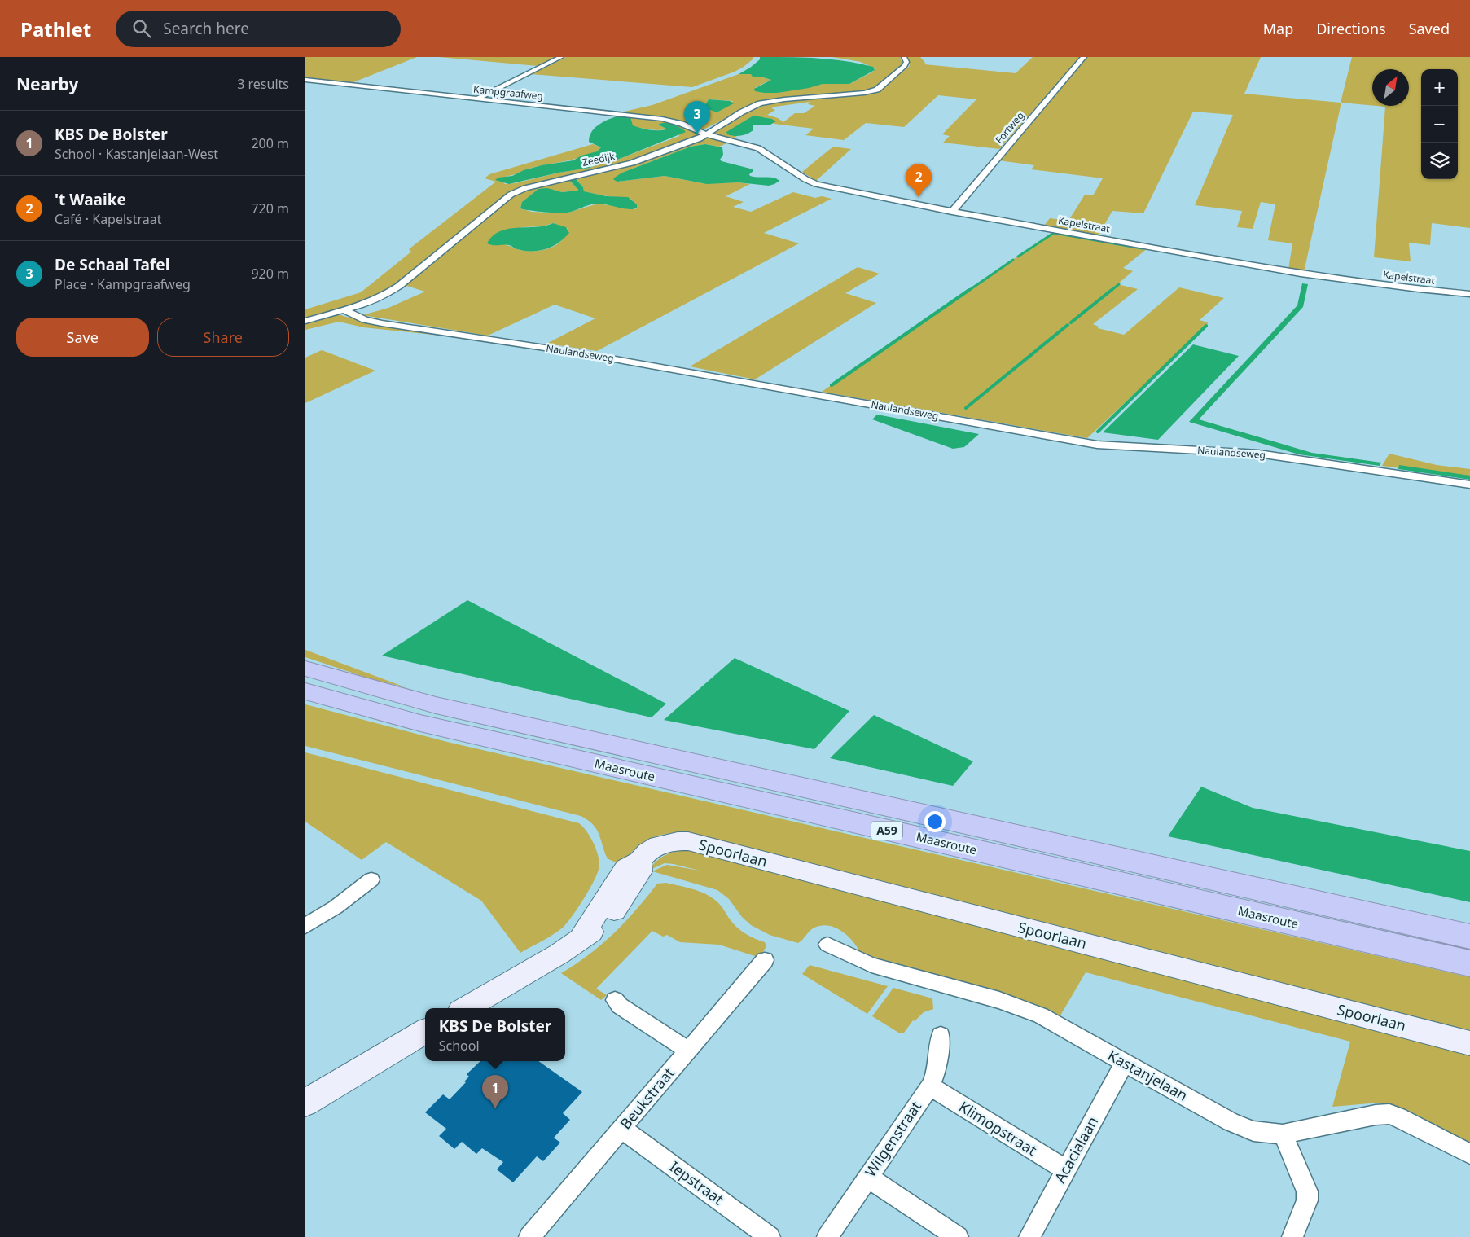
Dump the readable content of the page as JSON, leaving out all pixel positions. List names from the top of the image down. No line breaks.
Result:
{"streets":{"highway":["Maasroute","A59"],"main road":["Spoorlaan"],"street":["Kampgraafweg","Fortweg","Zeedijk","Kapelstraat","Naulandseweg","Kastanjelaan","Beukstraat","Klimopstraat","Wilgenstraat","Acacialaan","Iepstraat"]},"crossings":[["Kampgraafweg","Zeedijk"],["Kampgraafweg","Kapelstraat"],["Fortweg","Kapelstraat"],["Zeedijk","Kapelstraat"],["Zeedijk","Naulandseweg"],["Kastanjelaan","Acacialaan"],["Beukstraat","Iepstraat"],["Klimopstraat","Wilgenstraat"],["Klimopstraat","Acacialaan"]],"north":"top right","page":{"header":"Pathlet","search":"Search here","nav":["Map","Directions","Saved"],"heading":["Nearby","3 results"],"map_buttons":["+","−"],"pins":["3","2","1"],"list":[{"mark":"1","name":"KBS De Bolster","note":"School · Kastanjelaan-West","value":"200 m"},{"mark":"2","name":"'t Waaike","note":"Café · Kapelstraat","value":"720 m"},{"mark":"3","name":"De Schaal Tafel","note":"Place · Kampgraafweg","value":"920 m"}],"buttons":["Save","Share"],"popup":["KBS De Bolster","School"]}}
